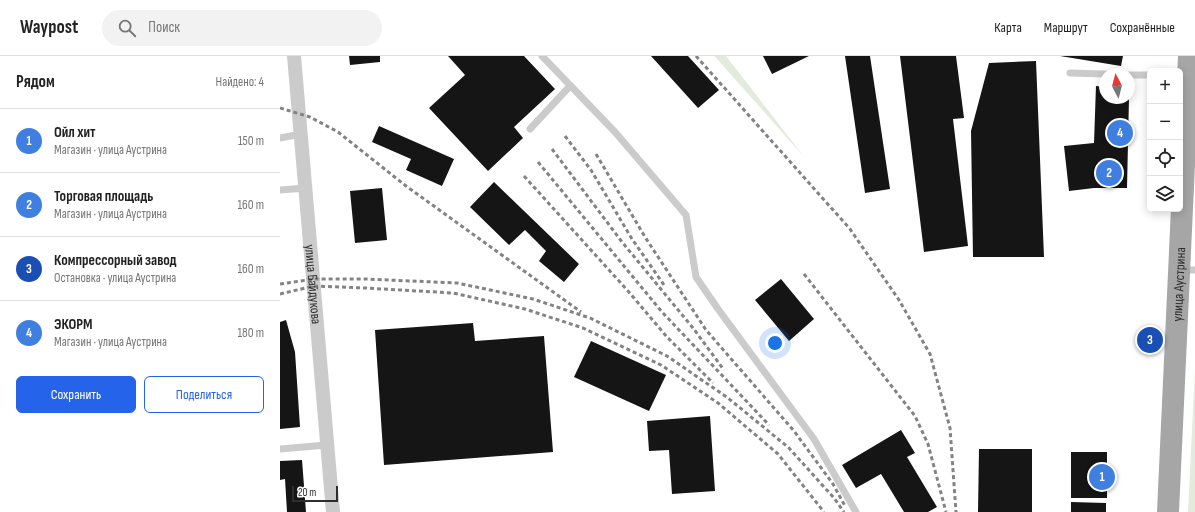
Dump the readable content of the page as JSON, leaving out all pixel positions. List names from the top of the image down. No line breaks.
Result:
{"streets":{"main road":["улица Аустрина"],"street":["улица Байдукова"]},"scale_bar":"20 m","north":"top","page":{"header":"Waypost","search":"Поиск","nav":["Карта","Маршрут","Сохранённые"],"heading":["Рядом","Найдено: 4"],"map_buttons":["+","−"],"list":[{"mark":"1","name":"Ойл хит","note":"Магазин · улица Аустрина","value":"150 m"},{"mark":"2","name":"Торговая площадь","note":"Магазин · улица Аустрина","value":"160 m"},{"mark":"3","name":"Компрессорный завод","note":"Остановка · улица Аустрина","value":"160 m"},{"mark":"4","name":"ЭКОРМ","note":"Магазин · улица Аустрина","value":"180 m"}],"pins":["4","2","3","1"],"buttons":["Сохранить","Поделиться"],"scale":"20 m"}}
